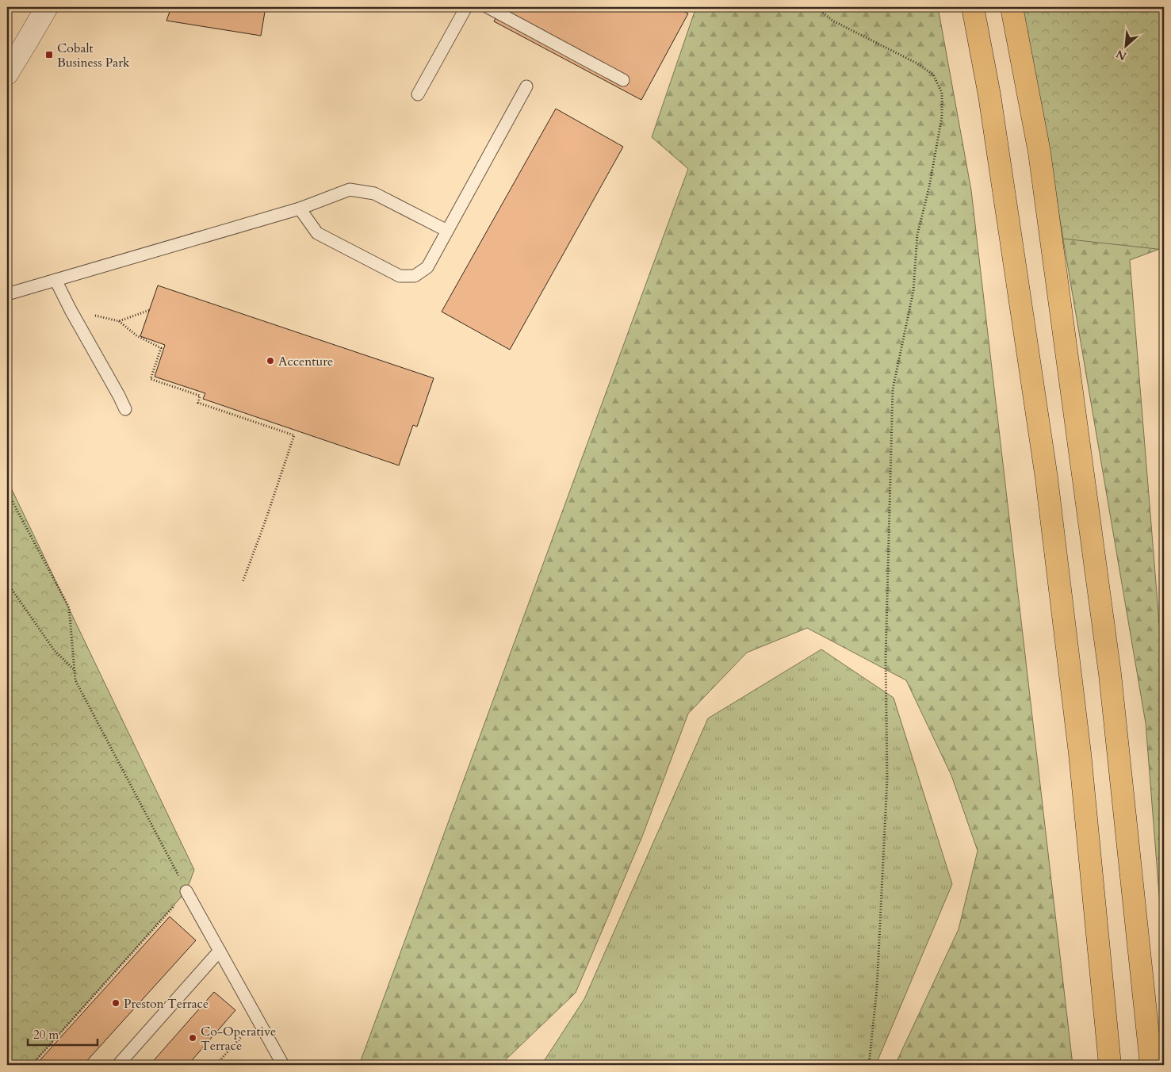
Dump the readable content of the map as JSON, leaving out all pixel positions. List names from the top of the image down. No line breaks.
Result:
{"places":{"transit":["Cobalt Business Park"],"other":["Accenture","Preston Terrace","Co-Operative Terrace"]},"scale_bar":"20 m","north":"bottom left"}
